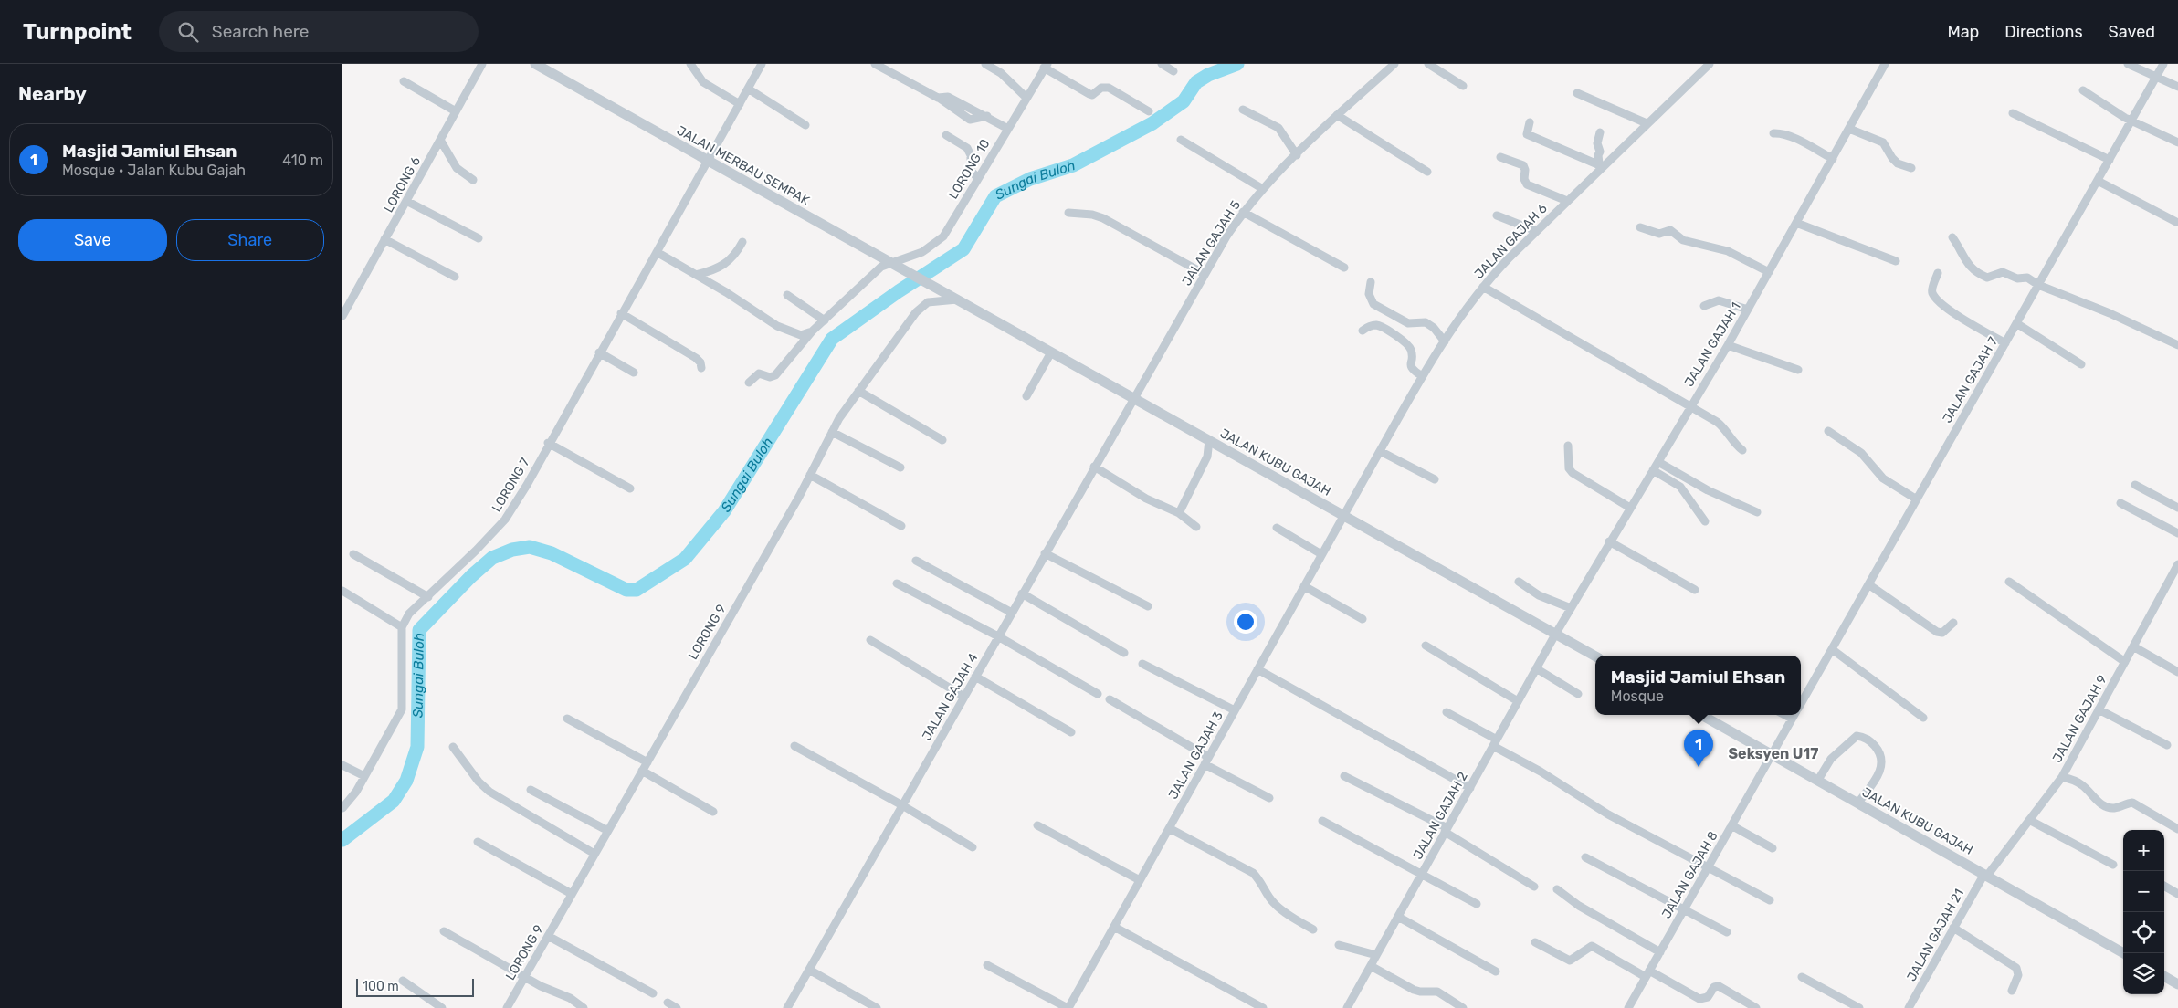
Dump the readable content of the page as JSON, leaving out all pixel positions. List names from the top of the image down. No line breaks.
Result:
{"streets":{"street":["JALAN MERBAU SEMPAK","LORONG 10","LORONG 6","JALAN GAJAH 6","JALAN GAJAH 5","JALAN GAJAH 1","JALAN GAJAH 7","JALAN KUBU GAJAH","LORONG 7","LORONG 9","JALAN GAJAH 4","JALAN GAJAH 9","JALAN GAJAH 3","JALAN GAJAH 2","JALAN GAJAH 8","JALAN GAJAH 21"]},"crossings":[["JALAN MERBAU SEMPAK","LORONG 10"],["JALAN MERBAU SEMPAK","JALAN KUBU GAJAH"],["JALAN MERBAU SEMPAK","LORONG 7"],["JALAN GAJAH 6","JALAN KUBU GAJAH"],["JALAN GAJAH 6","JALAN GAJAH 3"],["JALAN GAJAH 5","JALAN KUBU GAJAH"],["JALAN GAJAH 5","JALAN GAJAH 4"],["JALAN GAJAH 1","JALAN KUBU GAJAH"],["JALAN GAJAH 1","JALAN GAJAH 2"],["JALAN GAJAH 7","JALAN KUBU GAJAH"],["JALAN GAJAH 7","JALAN GAJAH 8"],["JALAN KUBU GAJAH","LORONG 9"],["JALAN KUBU GAJAH","JALAN GAJAH 4"],["JALAN KUBU GAJAH","JALAN GAJAH 9"],["JALAN KUBU GAJAH","JALAN GAJAH 3"],["JALAN KUBU GAJAH","JALAN GAJAH 2"],["JALAN KUBU GAJAH","JALAN GAJAH 8"],["JALAN KUBU GAJAH","JALAN GAJAH 21"],["JALAN GAJAH 9","JALAN GAJAH 21"]],"districts":["Seksyen U17"],"water":["Sungai Buloh"],"scale_bar":"100 m","page":{"header":"Turnpoint","search":"Search here","nav":["Map","Directions","Saved"],"heading":"Nearby","list":[{"mark":"1","name":"Masjid Jamiul Ehsan","note":"Mosque · Jalan Kubu Gajah","value":"410 m"}],"buttons":["Save","Share"],"popup":["Masjid Jamiul Ehsan","Mosque"],"pins":"1","map_buttons":["+","−"],"scale":"100 m"}}
